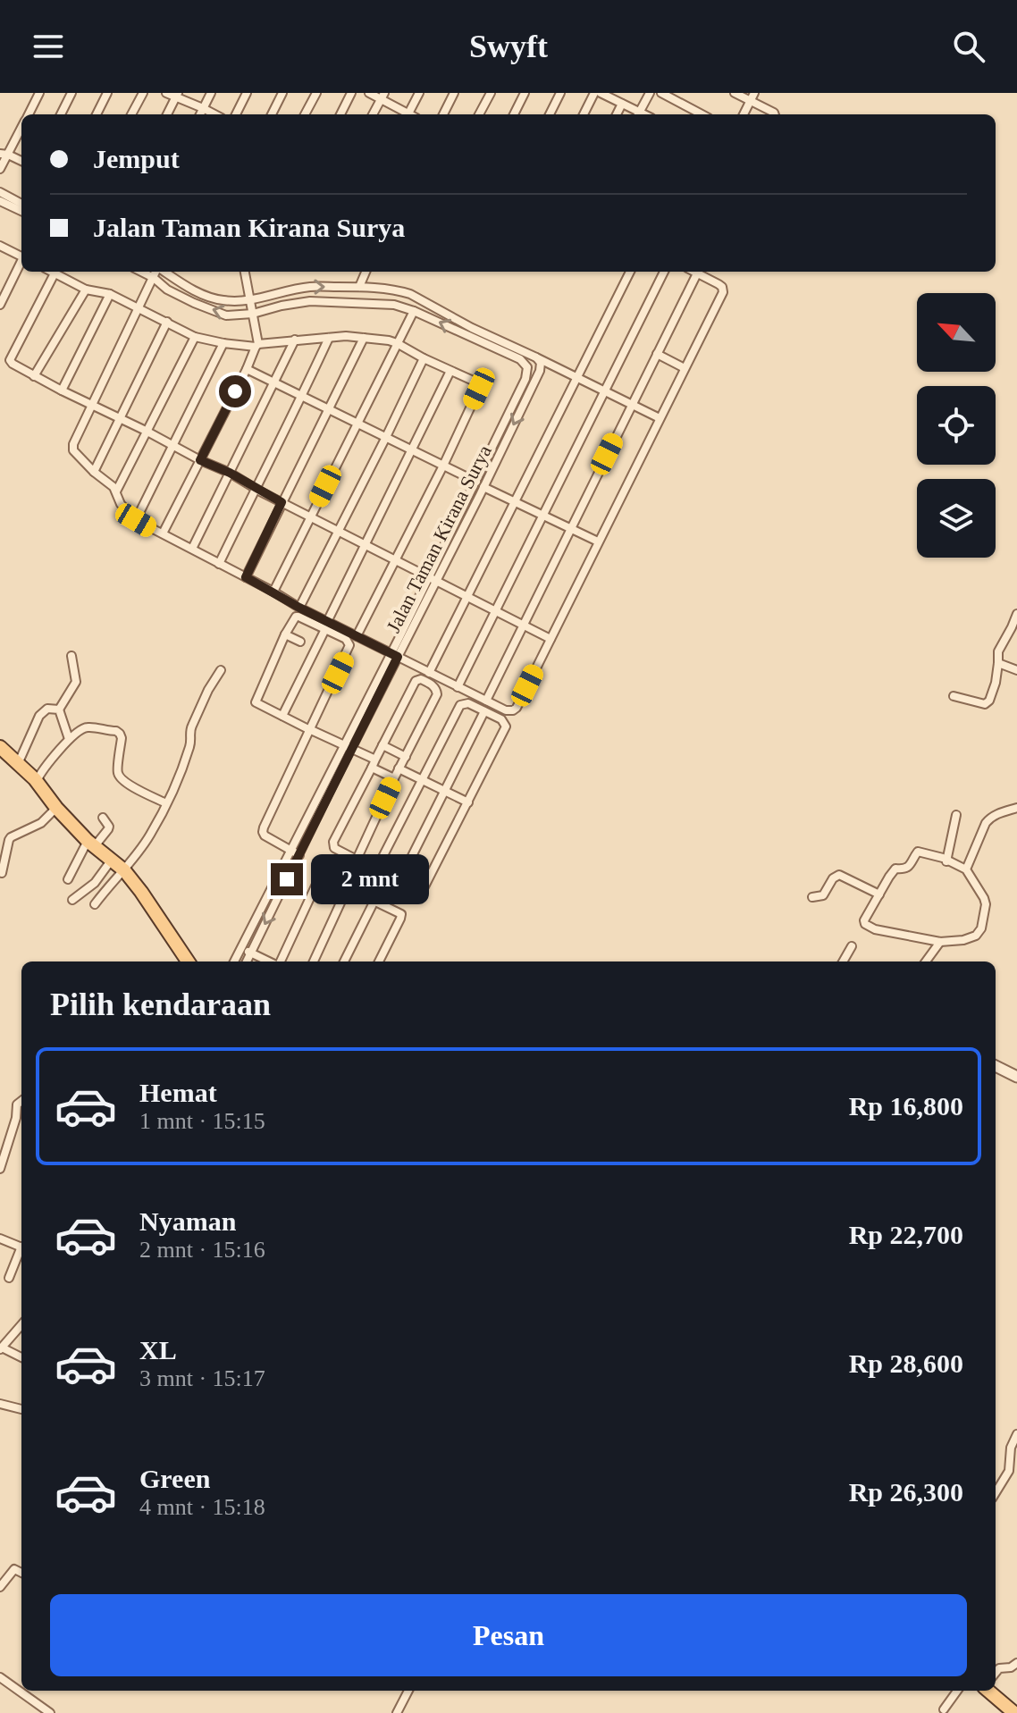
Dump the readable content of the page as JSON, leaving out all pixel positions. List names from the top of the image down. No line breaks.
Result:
{"streets":{"street":["Jalan Taman Kirana Surya"]},"north":"top left","page":{"header":"Swyft","banner":["Jemput","Jalan Taman Kirana Surya"],"bubble":"2 mnt","heading":"Pilih kendaraan","list":[{"name":"Hemat","note":"1 mnt · 15:15","value":"Rp 16,800"},{"name":"Nyaman","note":"2 mnt · 15:16","value":"Rp 22,700"},{"name":"XL","note":"3 mnt · 15:17","value":"Rp 28,600"},{"name":"Green","note":"4 mnt · 15:18","value":"Rp 26,300"}],"buttons":"Pesan"}}
